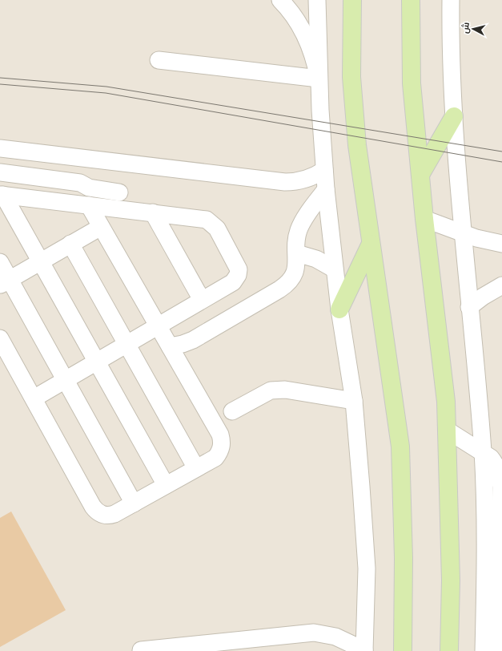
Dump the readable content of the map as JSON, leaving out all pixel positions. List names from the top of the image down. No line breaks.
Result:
{"north":"left"}
